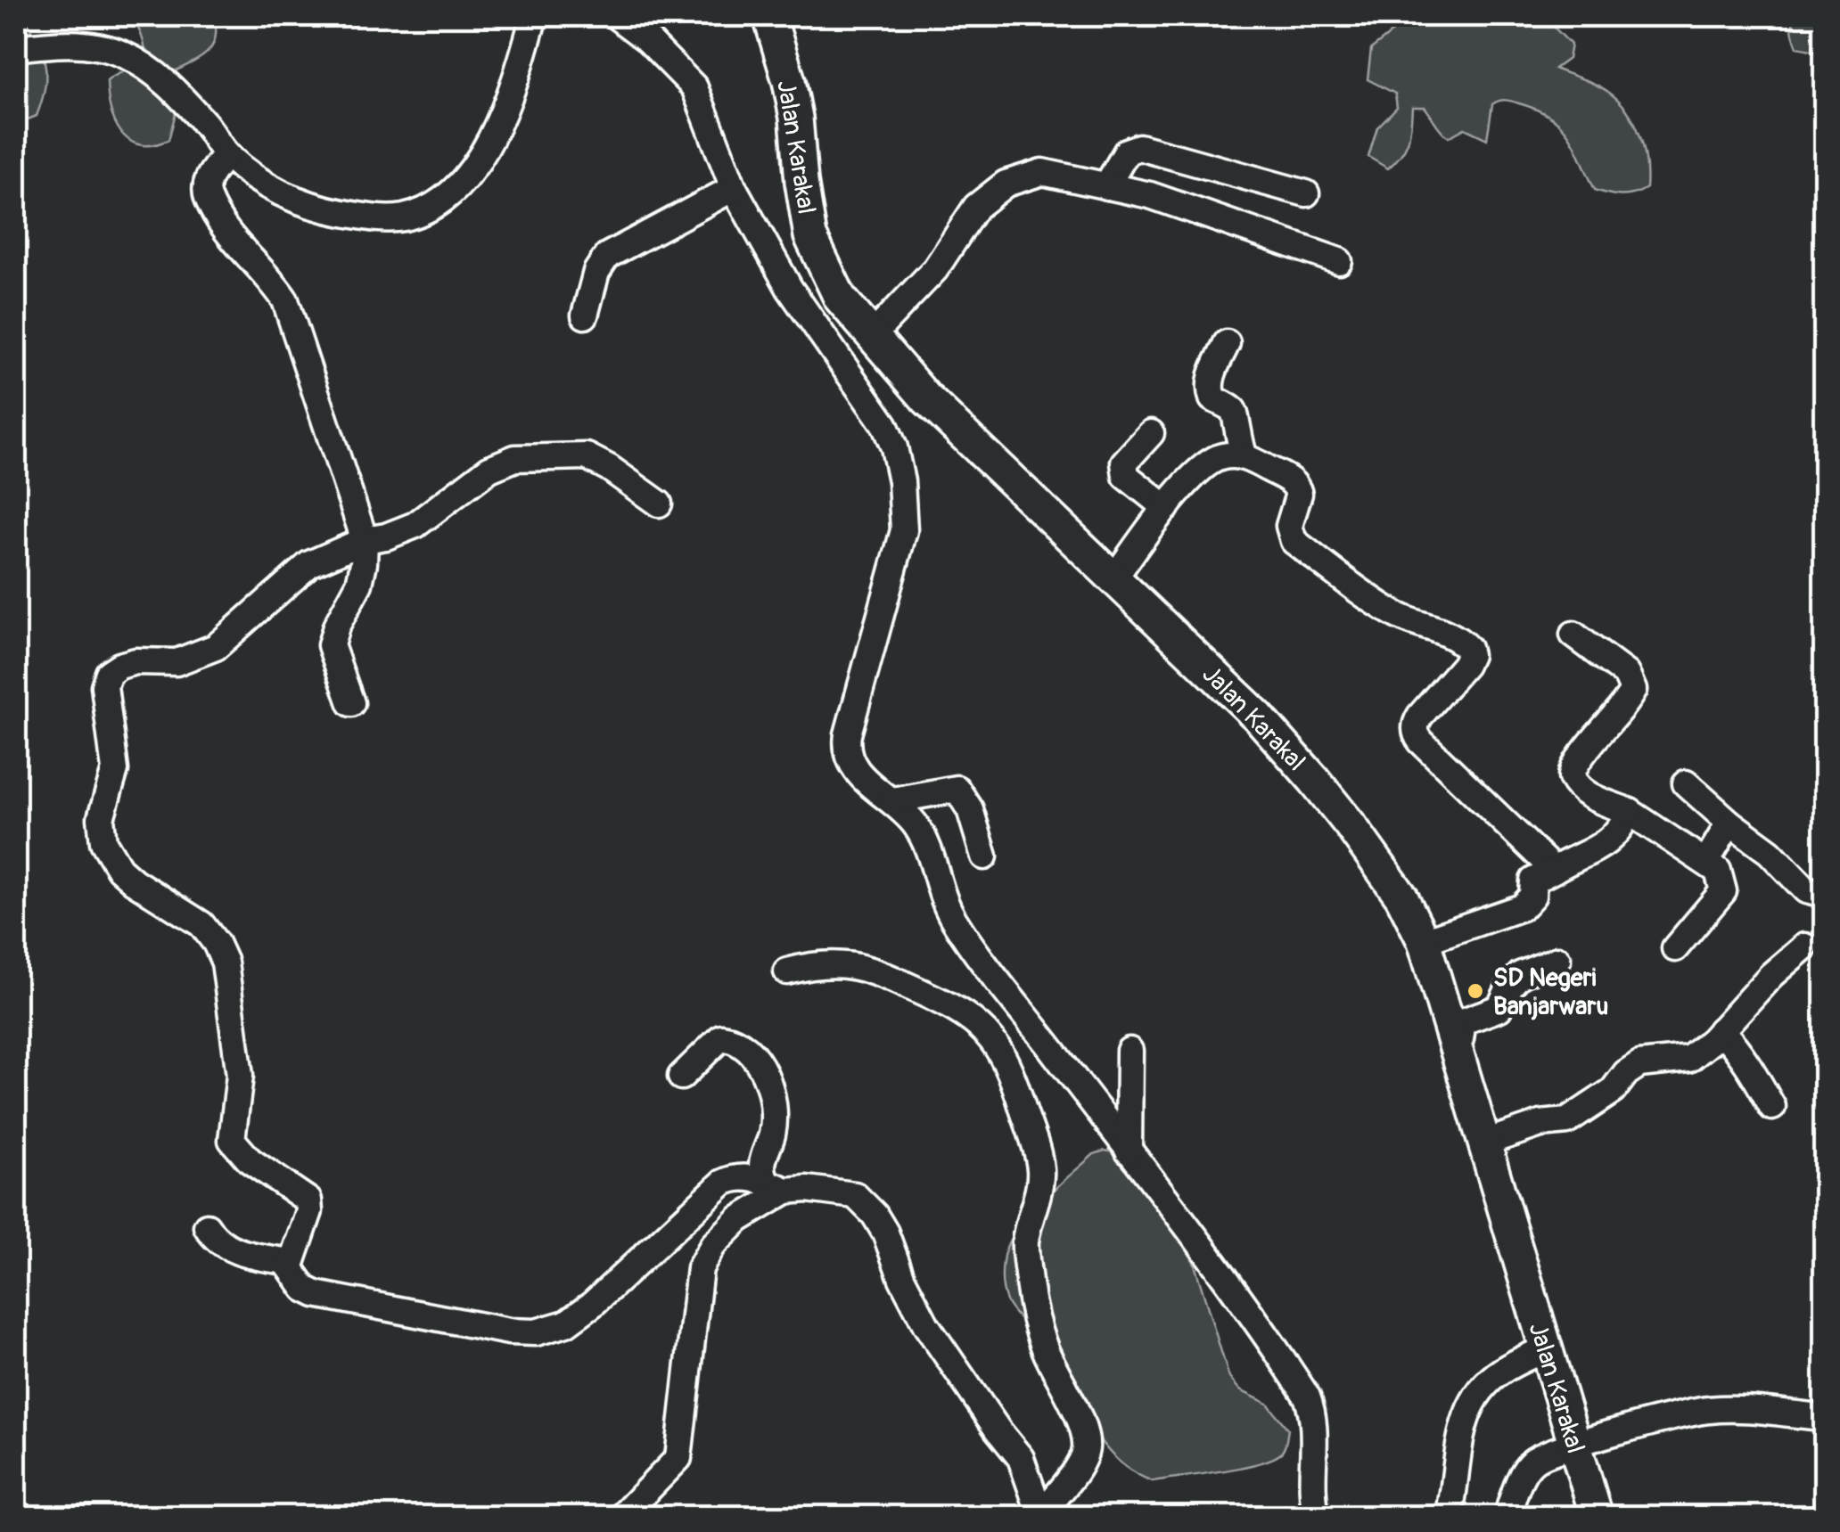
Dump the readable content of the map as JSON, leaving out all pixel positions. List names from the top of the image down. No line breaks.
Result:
{"streets":{"main road":["Jalan Karakal"]},"places":["SD Negeri Banjarwaru"]}
